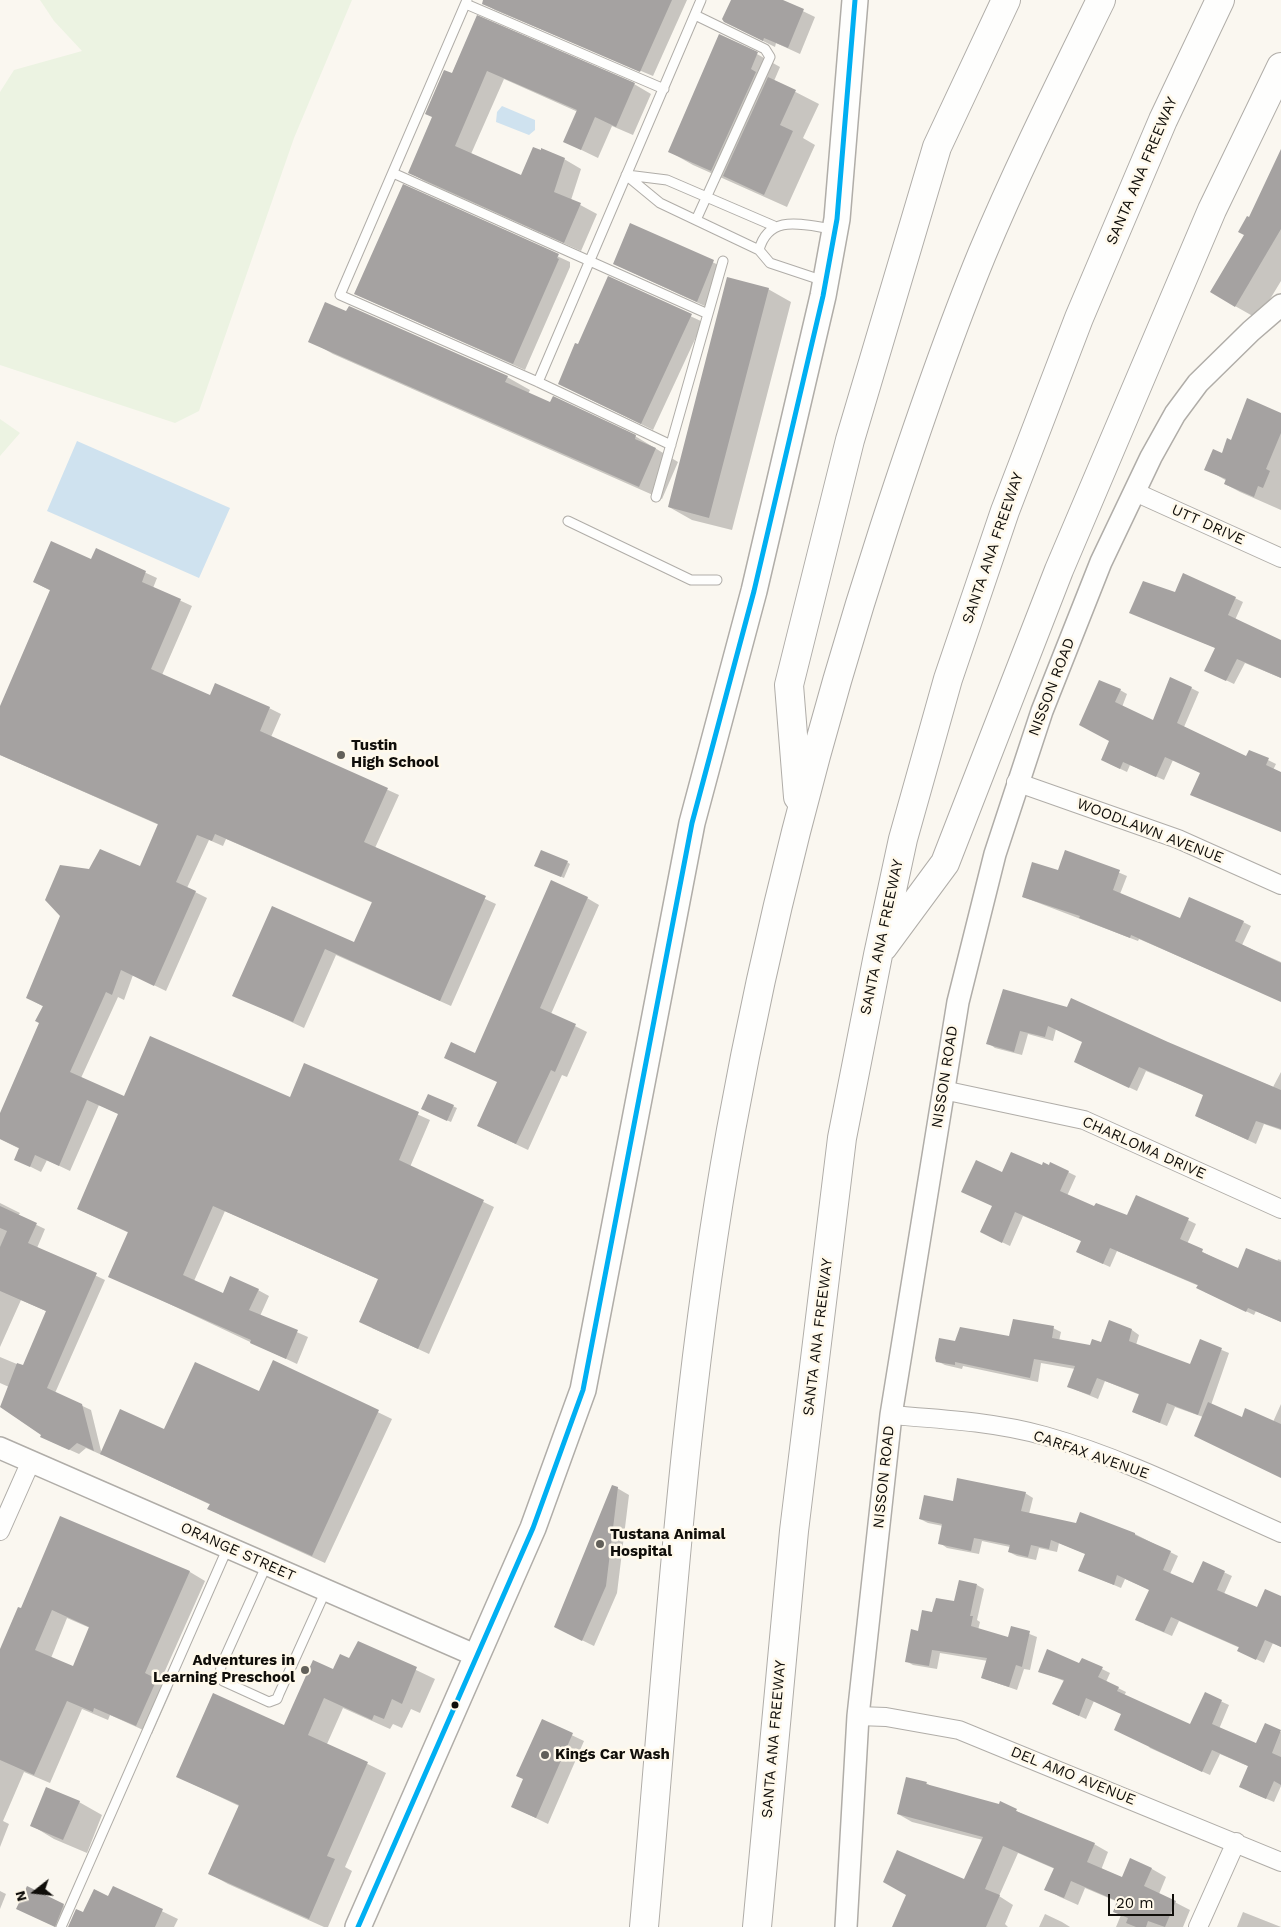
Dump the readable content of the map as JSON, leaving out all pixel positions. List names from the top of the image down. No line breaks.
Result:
{"streets":{"highway":["SANTA ANA FREEWAY"],"street":["UTT DRIVE","NISSON ROAD","WOODLAWN AVENUE","CHARLOMA DRIVE","CARFAX AVENUE","ORANGE STREET","DEL AMO AVENUE"]},"crossings":[["UTT DRIVE","NISSON ROAD"],["NISSON ROAD","WOODLAWN AVENUE"],["NISSON ROAD","CHARLOMA DRIVE"],["NISSON ROAD","CARFAX AVENUE"],["NISSON ROAD","DEL AMO AVENUE"]],"places":["Tustin High School","Tustana Animal Hospital","Adventures in Learning Preschool","Kings Car Wash"],"scale_bar":"20 m","north":"left"}
